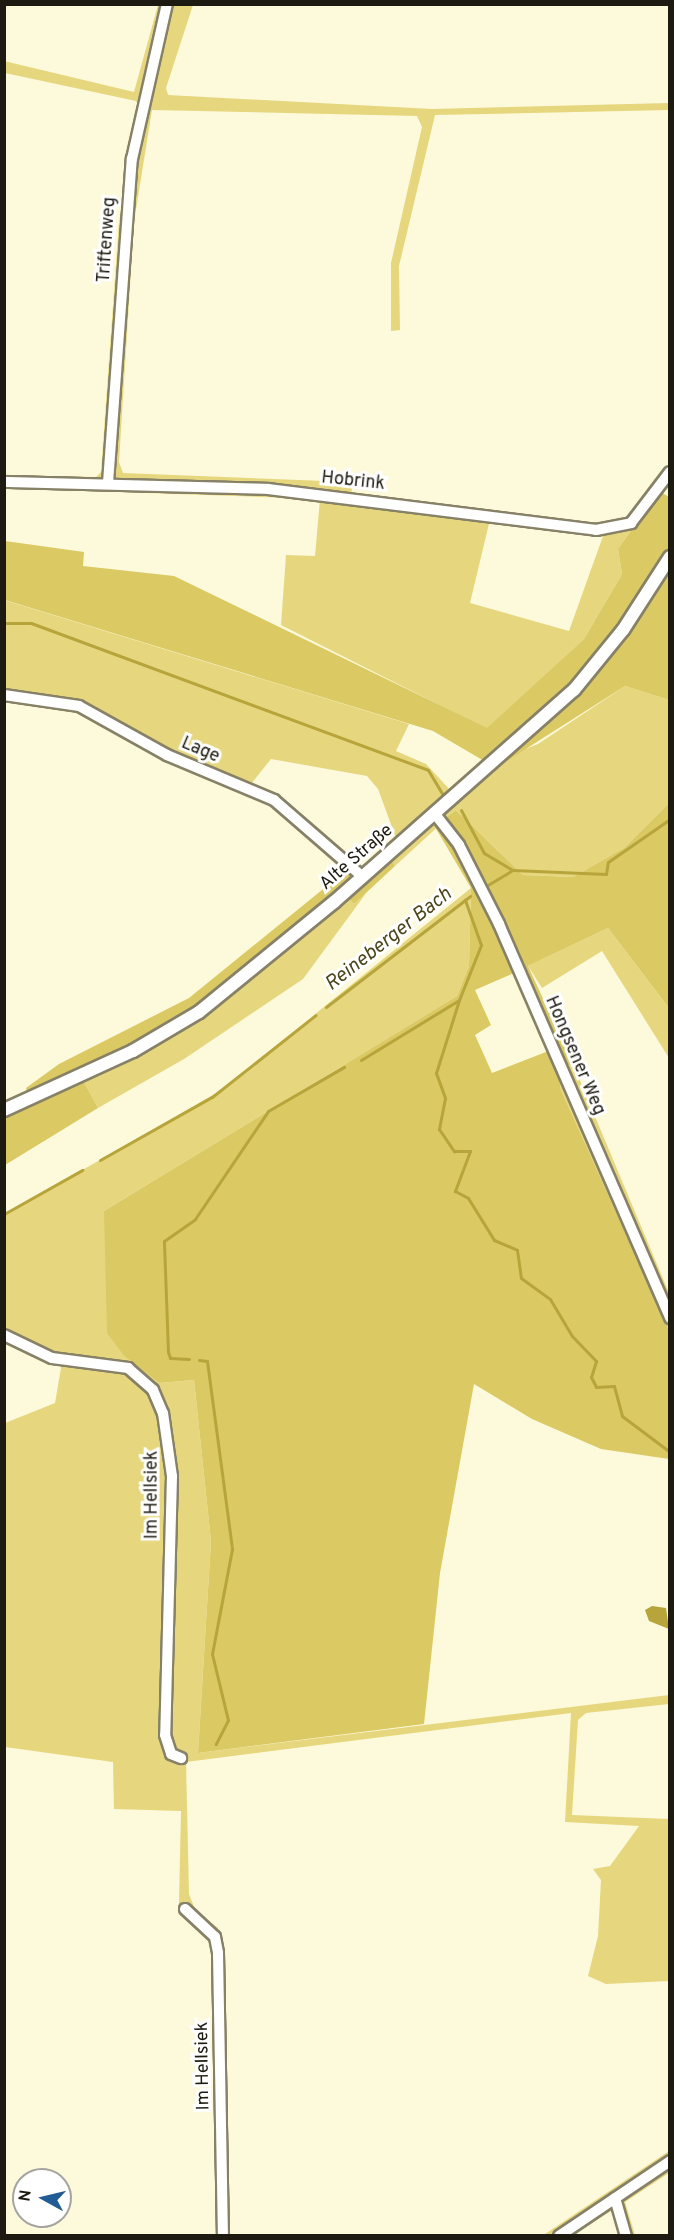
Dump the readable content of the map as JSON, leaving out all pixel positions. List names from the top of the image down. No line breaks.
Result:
{"streets":{"main road":["Alte Straße"],"street":["Triftenweg","Hobrink","Lage","Hongsener Weg","Im Hellsiek"]},"crossings":[["Triftenweg","Hobrink"],["Lage","Alte Straße"],["Alte Straße","Hongsener Weg"]],"water":["Reineberger Bach"],"north":"left"}
